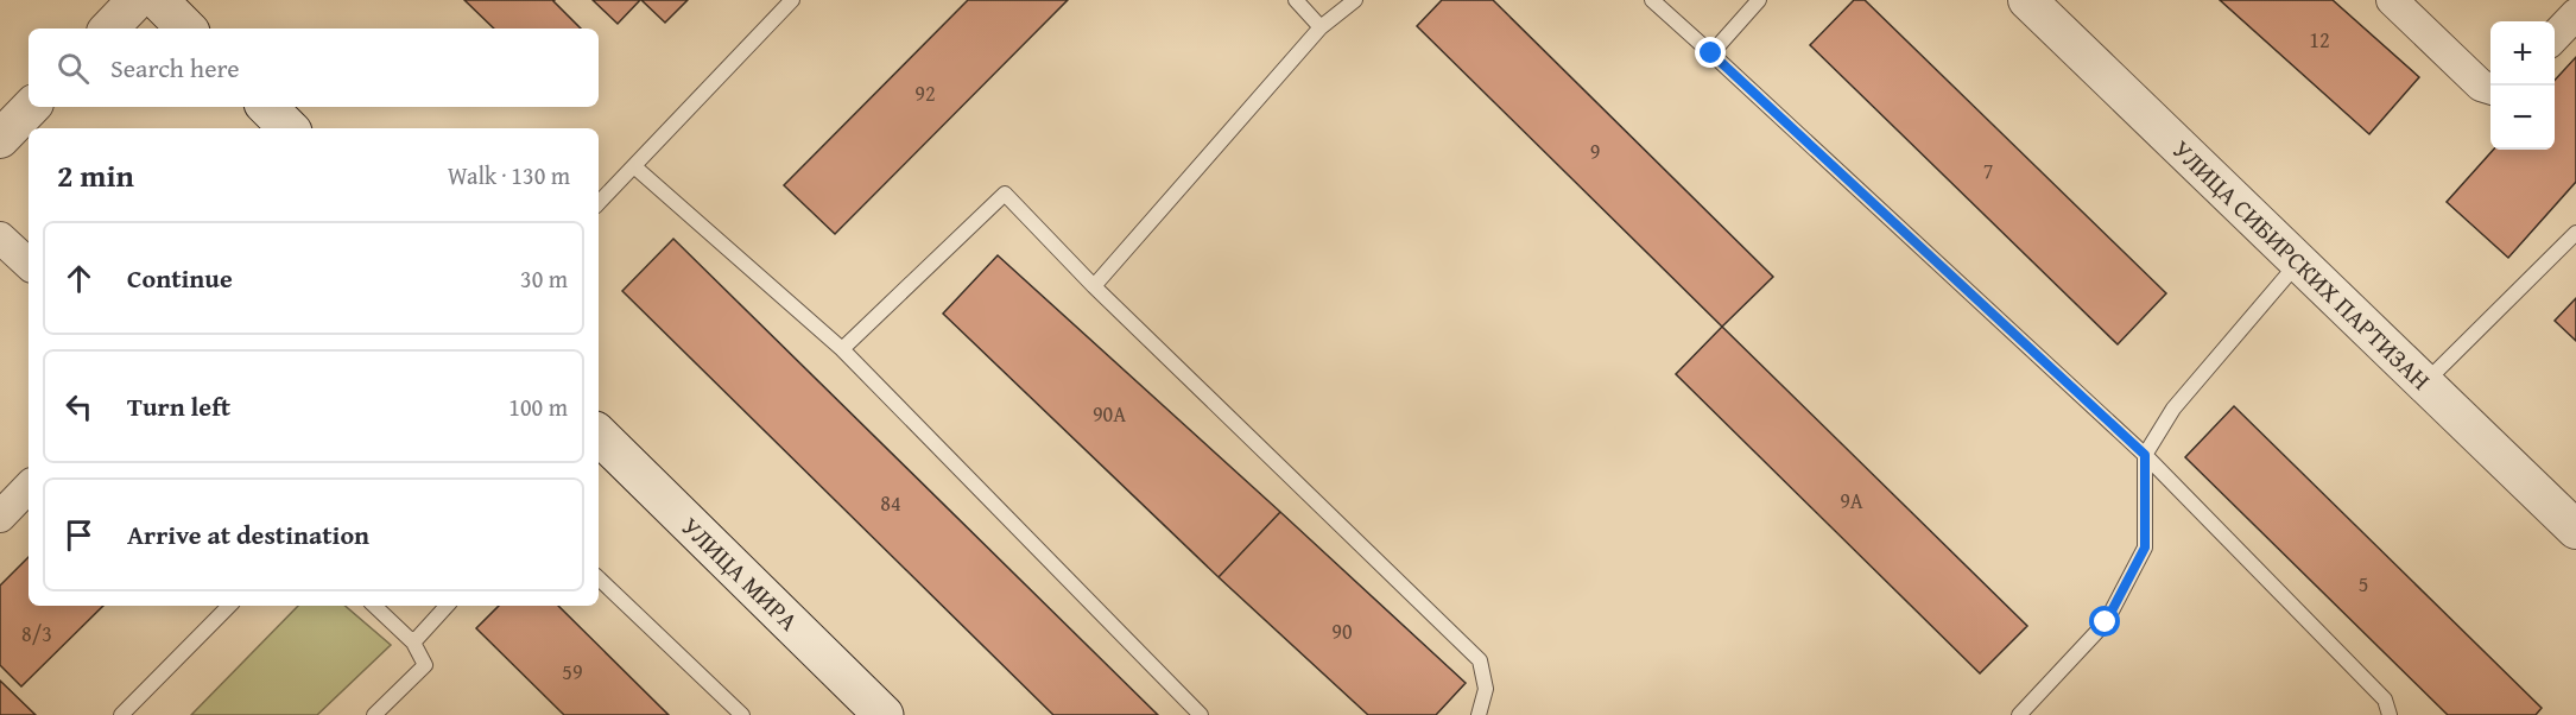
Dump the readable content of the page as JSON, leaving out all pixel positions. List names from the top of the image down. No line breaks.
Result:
{"streets":{"main road":["УЛИЦА МИРА"],"street":["УЛИЦА СИБИРСКИХ ПАРТИЗАН"]},"house_numbers":["12","92","9","7","90А","9А","84","5","90","8/3","59"],"page":{"map_buttons":["+","−"],"search":"Search here","heading":["2 min","Walk · 130 m"],"list":[["Continue","30 m"],["Turn left","100 m"],"Arrive at destination"]}}
